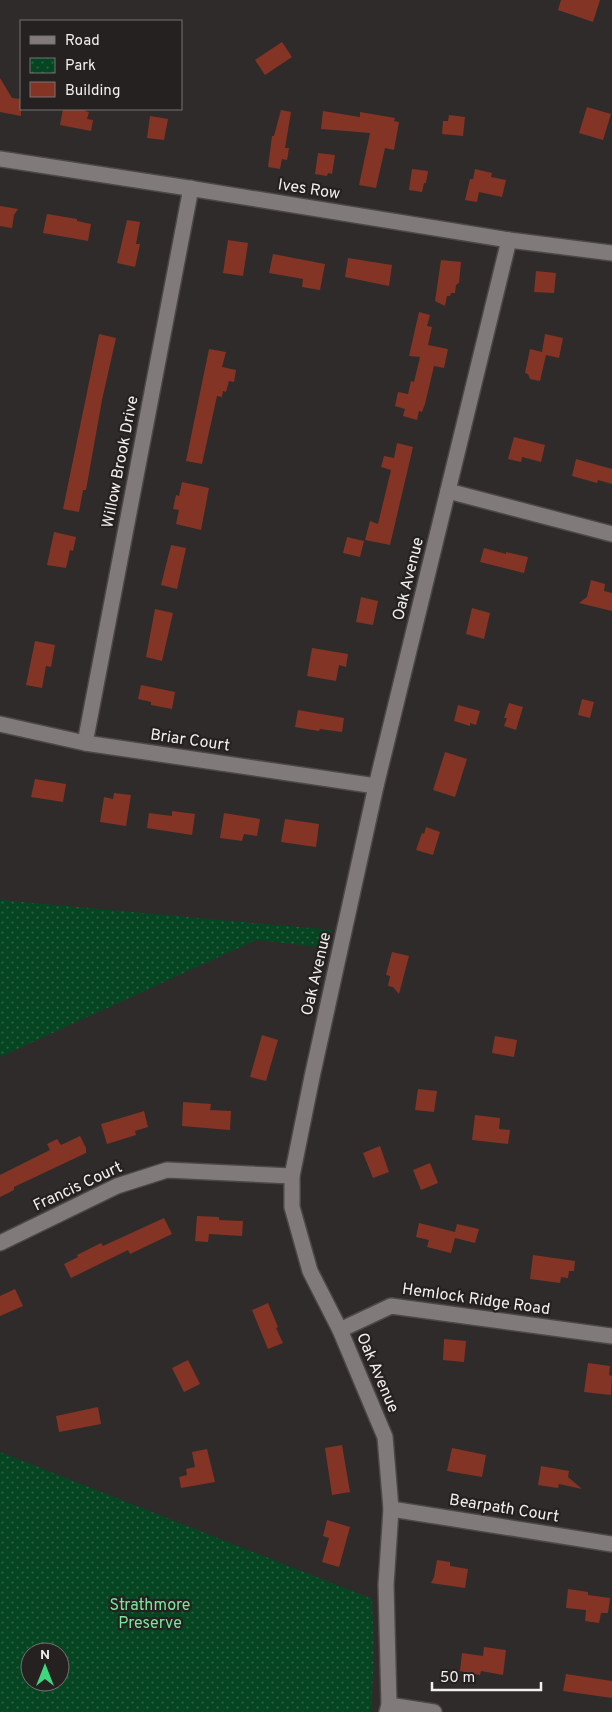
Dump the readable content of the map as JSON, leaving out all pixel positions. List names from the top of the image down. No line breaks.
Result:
{"streets":{"street":["Ives Row","Willow Brook Drive","Oak Avenue","Briar Court","Francis Court","Hemlock Ridge Road","Bearpath Court"]},"crossings":[["Ives Row","Willow Brook Drive"],["Ives Row","Oak Avenue"],["Willow Brook Drive","Briar Court"],["Oak Avenue","Briar Court"],["Oak Avenue","Francis Court"],["Oak Avenue","Hemlock Ridge Road"],["Oak Avenue","Bearpath Court"]],"parks":["Strathmore Preserve"],"legend":["Road","Park","Building"],"scale_bar":"50 m","north":"top"}
